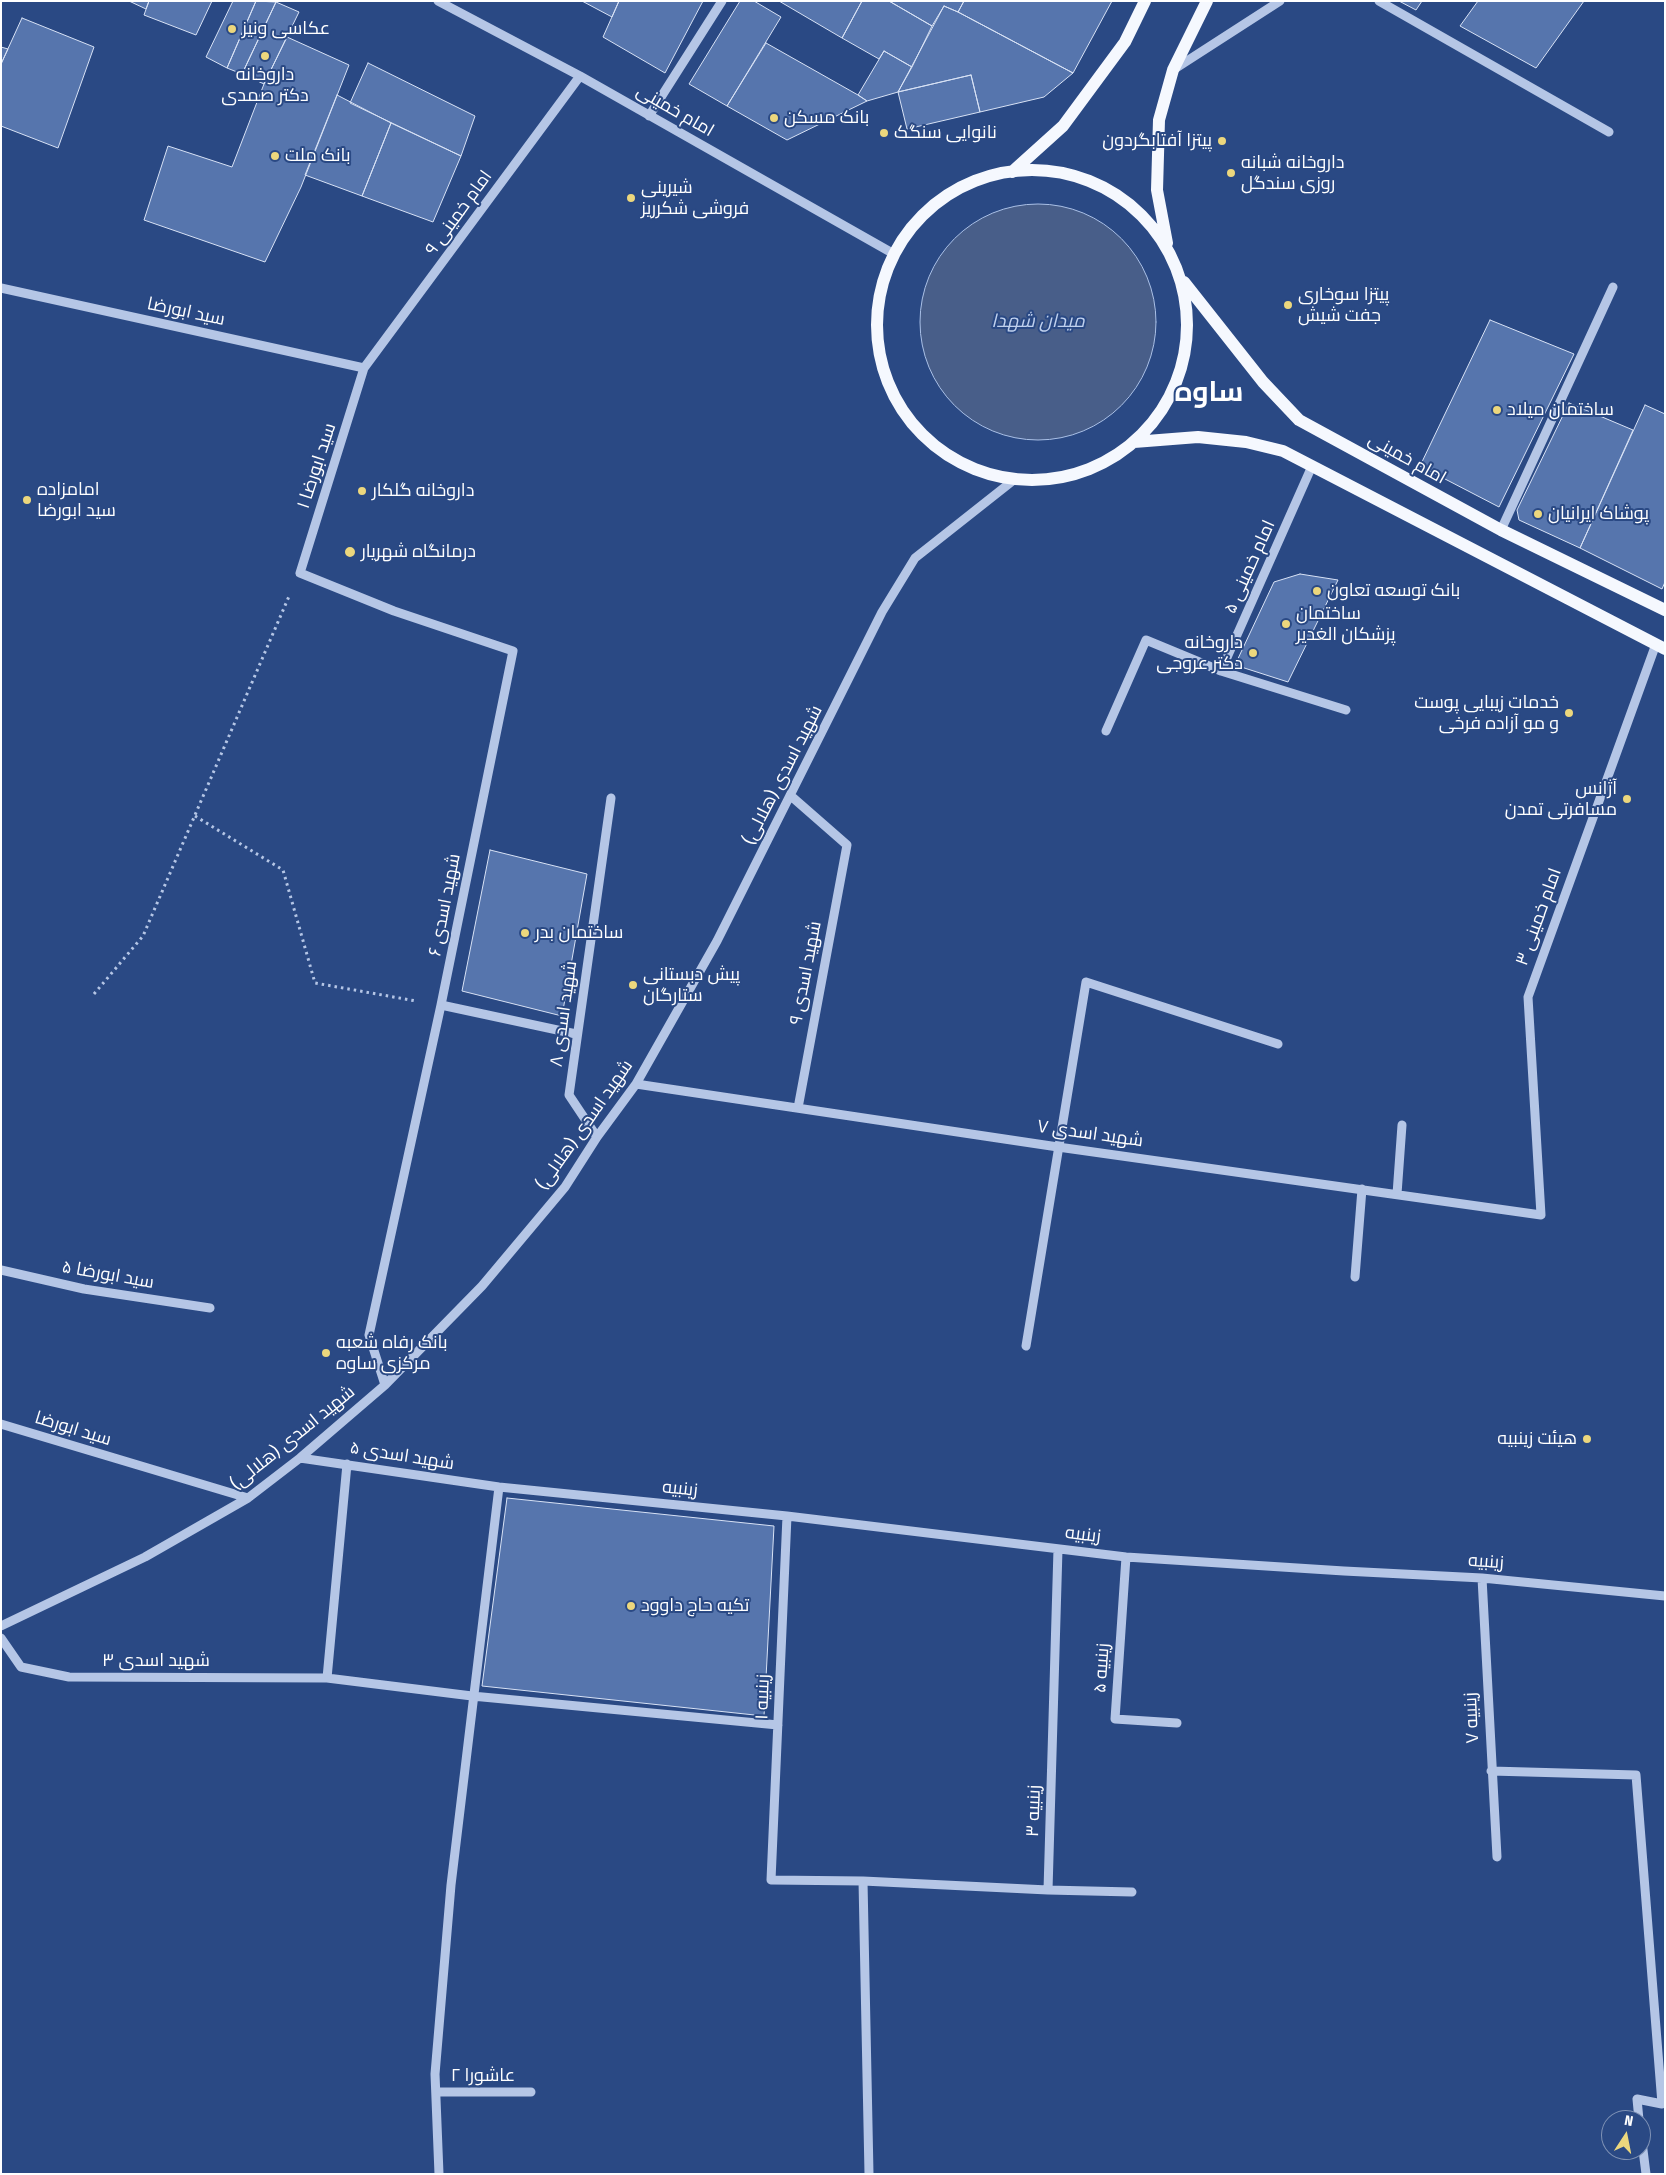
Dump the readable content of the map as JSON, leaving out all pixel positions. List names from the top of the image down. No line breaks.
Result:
{"streets":{"main road":["امام خمینی"],"street":["امام خمینی ۹","سید ابورضا","سید ابورضا ۱","امام خمینی ۵","شهید اسدی (هلالی)","شهید اسدی ۶","امام خمینی ۳","شهید اسدی ۹","شهید اسدی ۸","شهید اسدی ۷","سید ابورضا ۵","شهید اسدی ۵","زینبیه","شهید اسدی ۳","زینبیه ۵","زینبیه ۱","زینبیه ۷","زینبیه ۳","عاشورا ۲"]},"crossings":[["امام خمینی","امام خمینی ۹"],["امام خمینی ۹","سید ابورضا"],["امام خمینی ۹","سید ابورضا ۱"],["سید ابورضا","سید ابورضا ۱"],["سید ابورضا","شهید اسدی (هلالی)"],["سید ابورضا ۱","شهید اسدی ۶"],["شهید اسدی (هلالی)","شهید اسدی ۶"],["شهید اسدی (هلالی)","شهید اسدی ۹"],["شهید اسدی (هلالی)","شهید اسدی ۸"],["شهید اسدی (هلالی)","شهید اسدی ۷"],["شهید اسدی (هلالی)","شهید اسدی ۵"],["امام خمینی ۳","شهید اسدی ۷"],["شهید اسدی ۹","شهید اسدی ۷"],["شهید اسدی ۵","زینبیه"],["زینبیه","زینبیه ۵"],["زینبیه","زینبیه ۱"],["زینبیه","زینبیه ۷"],["زینبیه","زینبیه ۳"],["شهید اسدی ۳","زینبیه ۱"]],"districts":["ساوه"],"water":["میدان شهدا"],"places":["عکاسی ونیز","داروخانه دکتر صمدی","بانک مسکن","نانوایی سنگک","پیتزا آفتابگردون","بانک ملت","داروخانه شبانه روزی سندگل","شیرینی فروشی شکرریز","پیتزا سوخاری جفت شیش","ساختمان میلاد","داروخانه گلکار","امامزاده سید ابورضا","پوشاک ایرانیان","درمانگاه شهریار","بانک توسعه تعاون","ساختمان پزشکان الغدیر","داروخانه دکتر عروجی","خدمات زیبایی پوست و مو آزاده فرخی","آژانس مسافرتی تمدن","ساختمان بدر","پیش دبستانی ستارگان","بانک رفاه شعبه مرکزی ساوه","هیئت زینبیه","تکیه حاج داوود"],"north":"top"}
